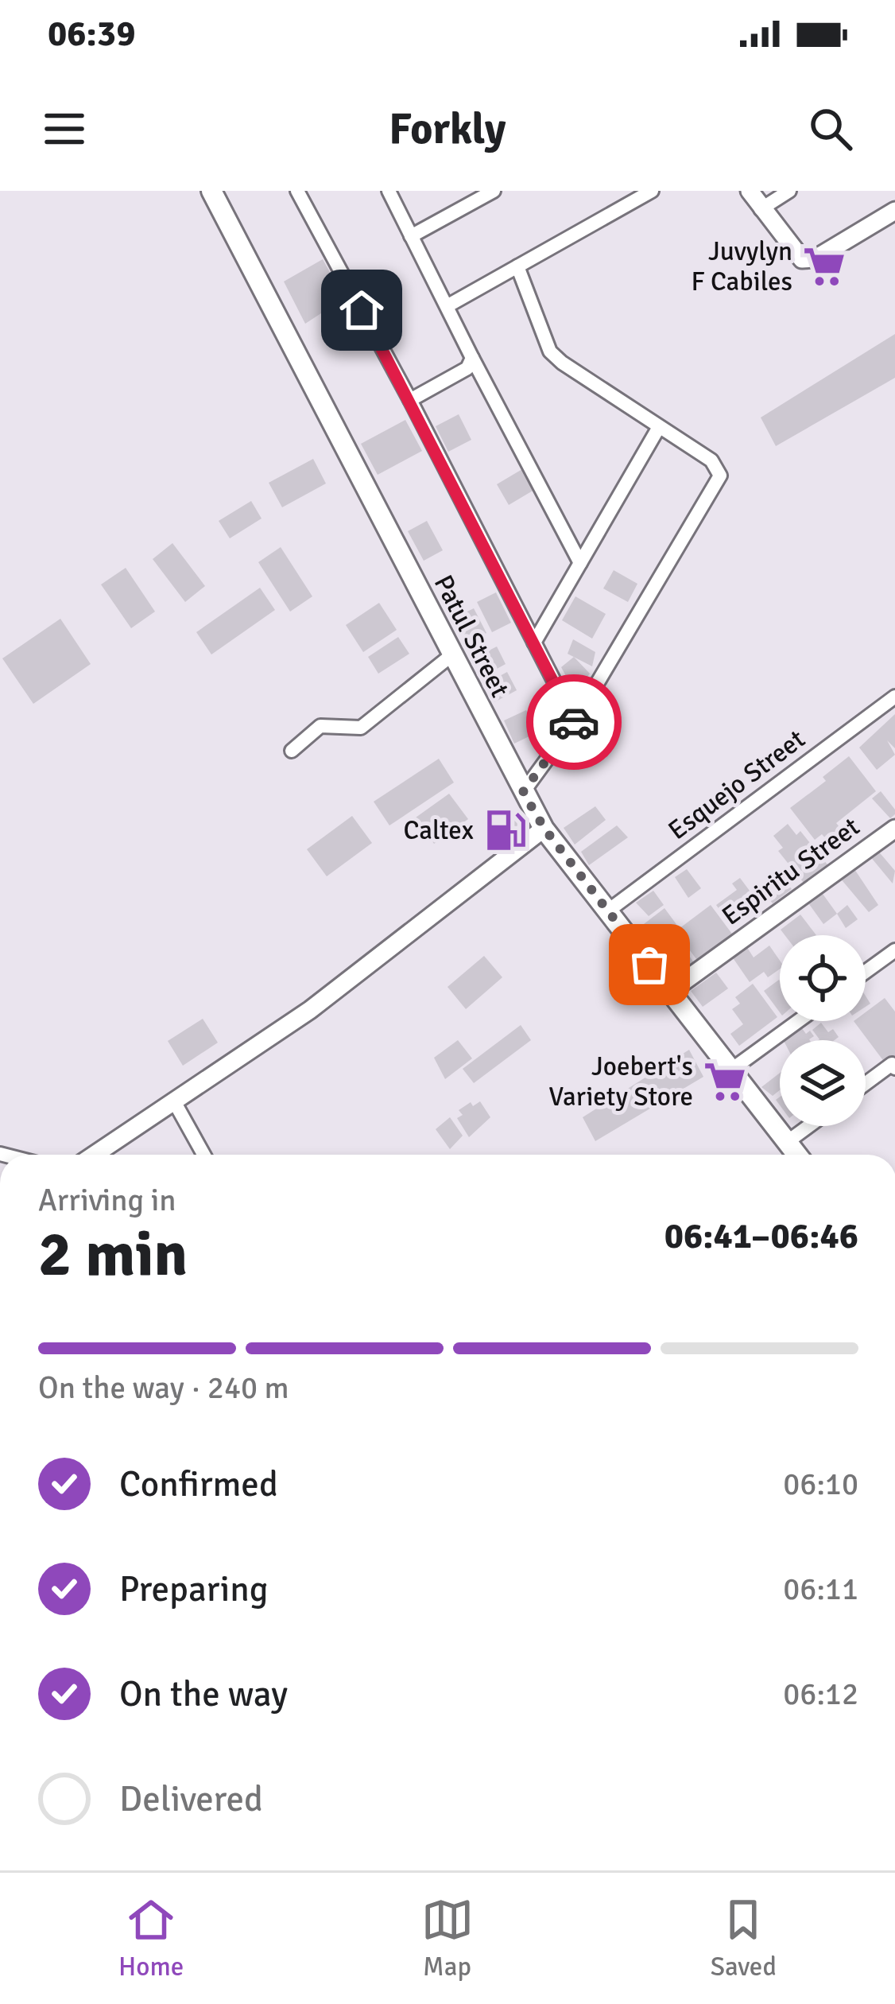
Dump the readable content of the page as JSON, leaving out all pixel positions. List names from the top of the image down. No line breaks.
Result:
{"streets":{"main road":["Patul Street"],"street":["Esquejo Street","Espiritu Street"]},"crossings":[["Patul Street","Esquejo Street"],["Patul Street","Espiritu Street"]],"places":{"supermarket":["Juvylyn F Cabiles","Joebert's Variety Store"],"fuel station":["Caltex"]},"page":{"status":"06:39","header":"Forkly","heading":["2 min","Arriving in","06:41–06:46"],"bar":"On the way · 240 m","list":[["Confirmed","06:10"],["Preparing","06:11"],["On the way","06:12"],"Delivered"],"tabs":["Home","Map","Saved"]}}
